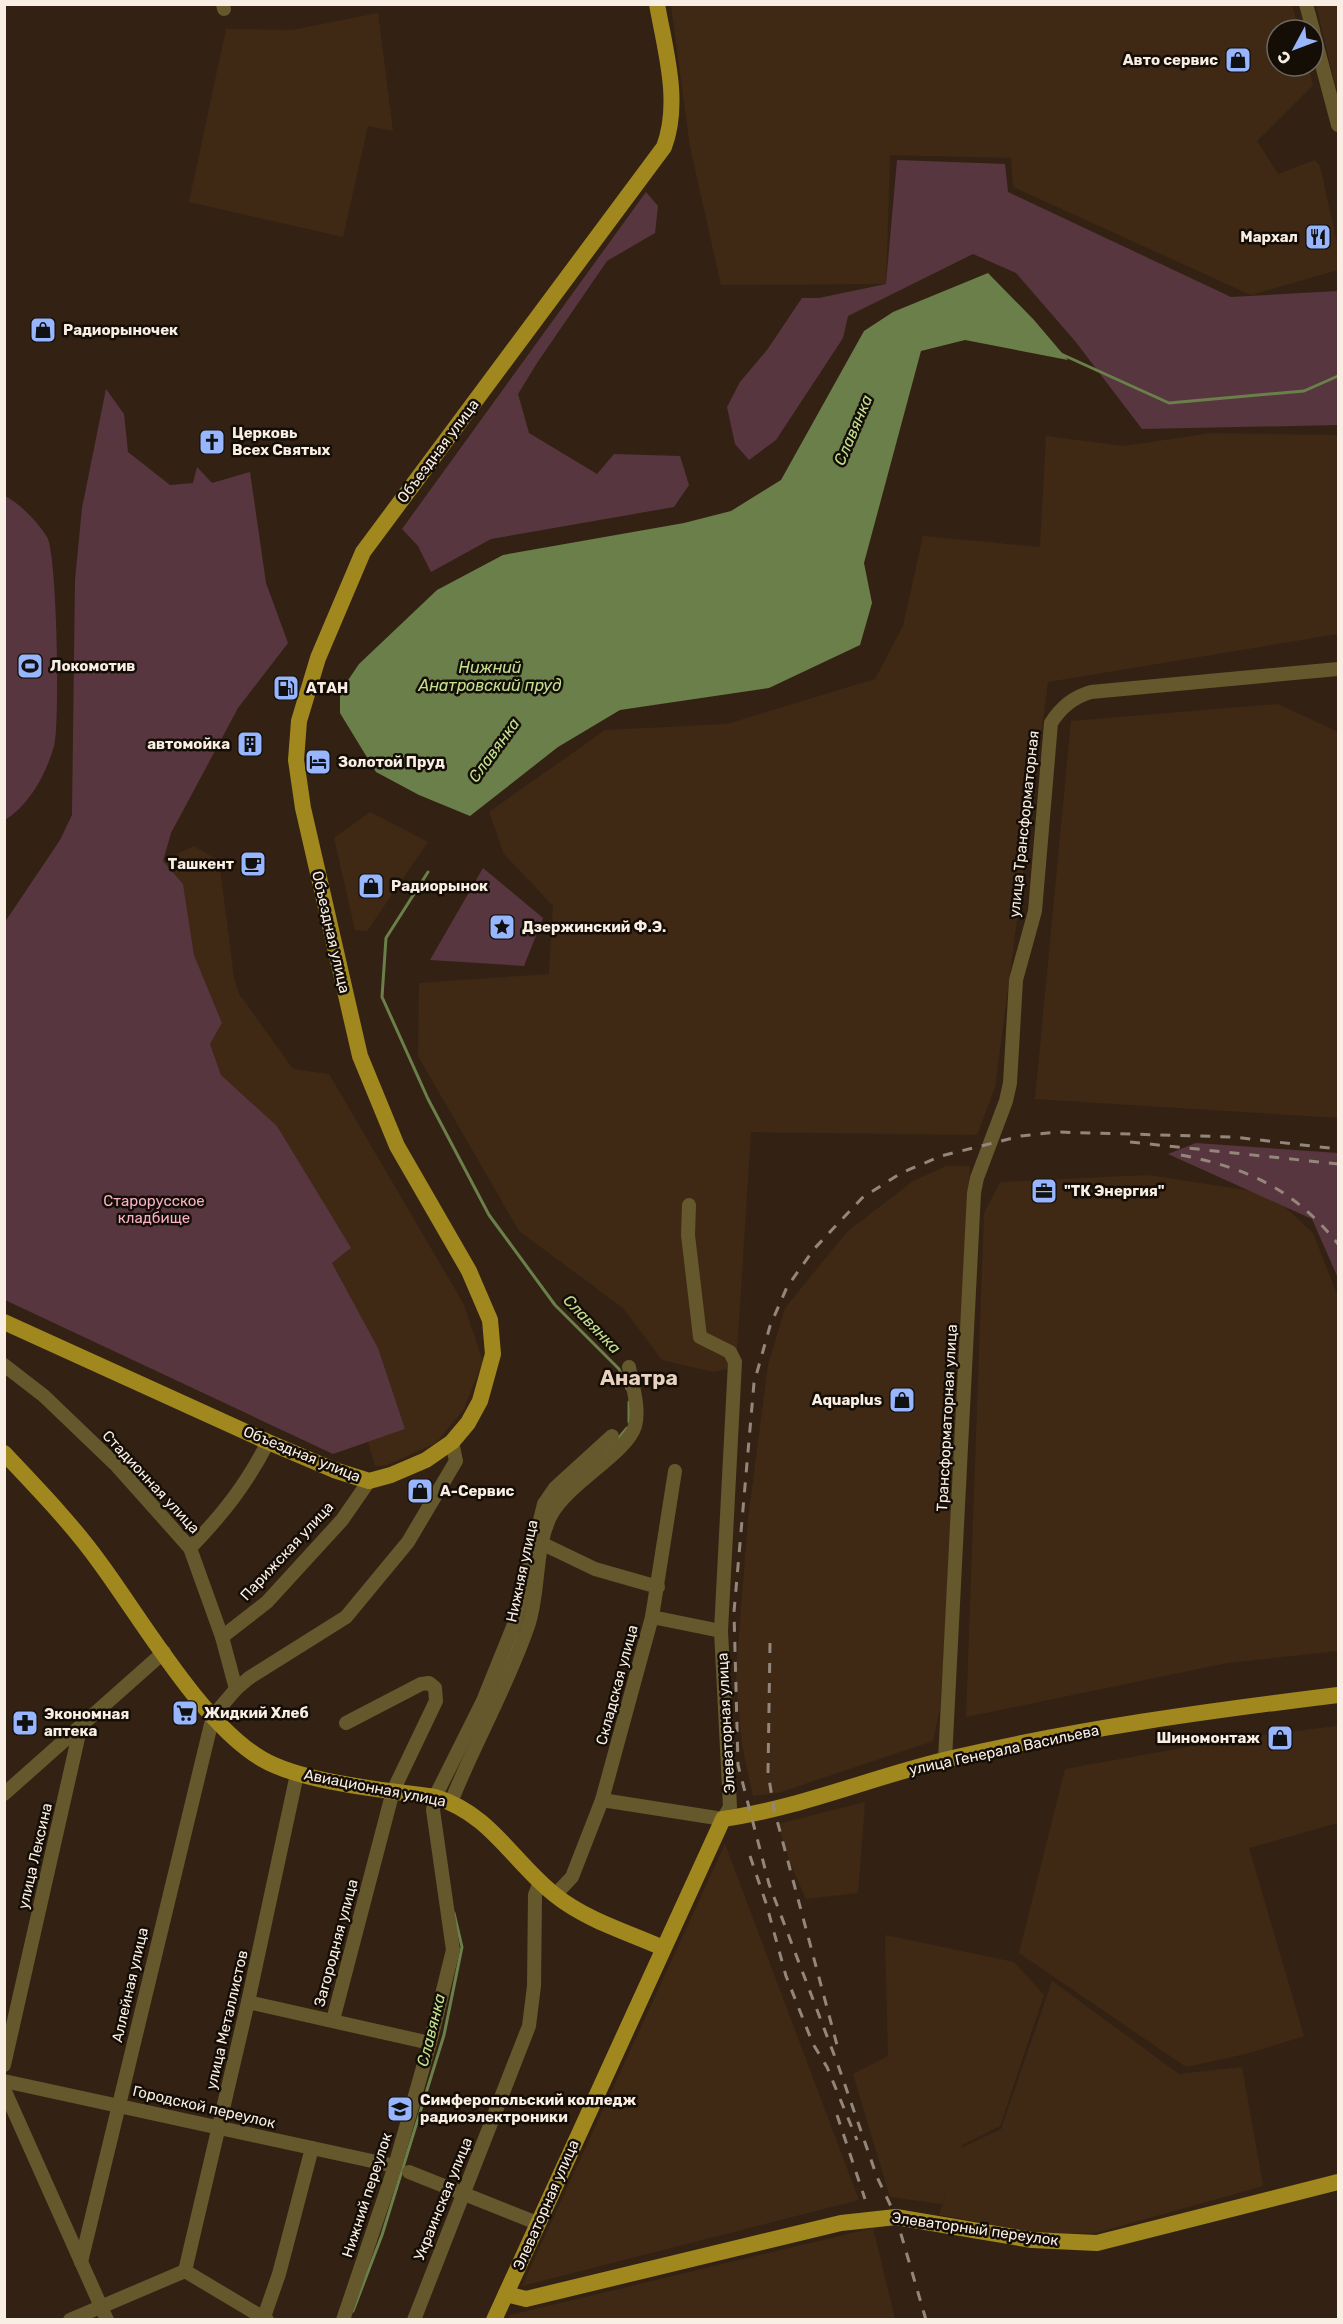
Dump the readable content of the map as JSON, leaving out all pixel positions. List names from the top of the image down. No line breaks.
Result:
{"streets":{"main road":["Объездная улица","Элеваторная улица","улица Генерала Васильева","Авиационная улица","Элеваторный переулок"],"street":["улица Трансформаторная","Трансформаторная улица","Стадионная улица","Парижская улица","Нижняя улица","Складская улица","улица Лексина","Загородняя улица","Аллейная улица","улица Металлистов","Городской переулок","Нижний переулок","Украинская улица"]},"crossings":[["Объездная улица","Парижская улица"],["улица Трансформаторная","Трансформаторная улица"],["Трансформаторная улица","улица Генерала Васильева"],["Стадионная улица","Парижская улица"],["Нижняя улица","Авиационная улица"],["Нижняя улица","Нижний переулок"],["Складская улица","улица Генерала Васильева"],["Складская улица","Авиационная улица"],["Элеваторная улица","улица Генерала Васильева"],["Элеваторная улица","Авиационная улица"],["Элеваторная улица","Элеваторный переулок"],["Авиационная улица","Загородняя улица"],["Авиационная улица","Аллейная улица"],["Авиационная улица","улица Металлистов"],["Авиационная улица","Нижний переулок"],["Авиационная улица","Украинская улица"],["Загородняя улица","улица Металлистов"],["Аллейная улица","Городской переулок"],["улица Металлистов","Городской переулок"],["Городской переулок","Нижний переулок"]],"districts":["Анатра"],"water":["Славянка","Нижний Анатровский пруд"],"parks":["Старорусское кладбище"],"places":{"shop":["Авто сервис","Радиорыночек","Радиорынок","Aquaplus","А-Сервис","Шиномонтаж"],"restaurant":["Мархал"],"church":["Церковь Всех Святых"],"sports":["Локомотив"],"fuel station":["АТАН"],"building":["автомойка"],"hotel":["Золотой Пруд"],"cafe":["Ташкент"],"place":["Дзержинский Ф.Э."],"office":["\"ТК Энергия\""],"supermarket":["Жидкий Хлеб"],"pharmacy":["Экономная аптека"],"school or university":["Симферопольский колледж радиоэлектроники"]},"north":"bottom left"}
